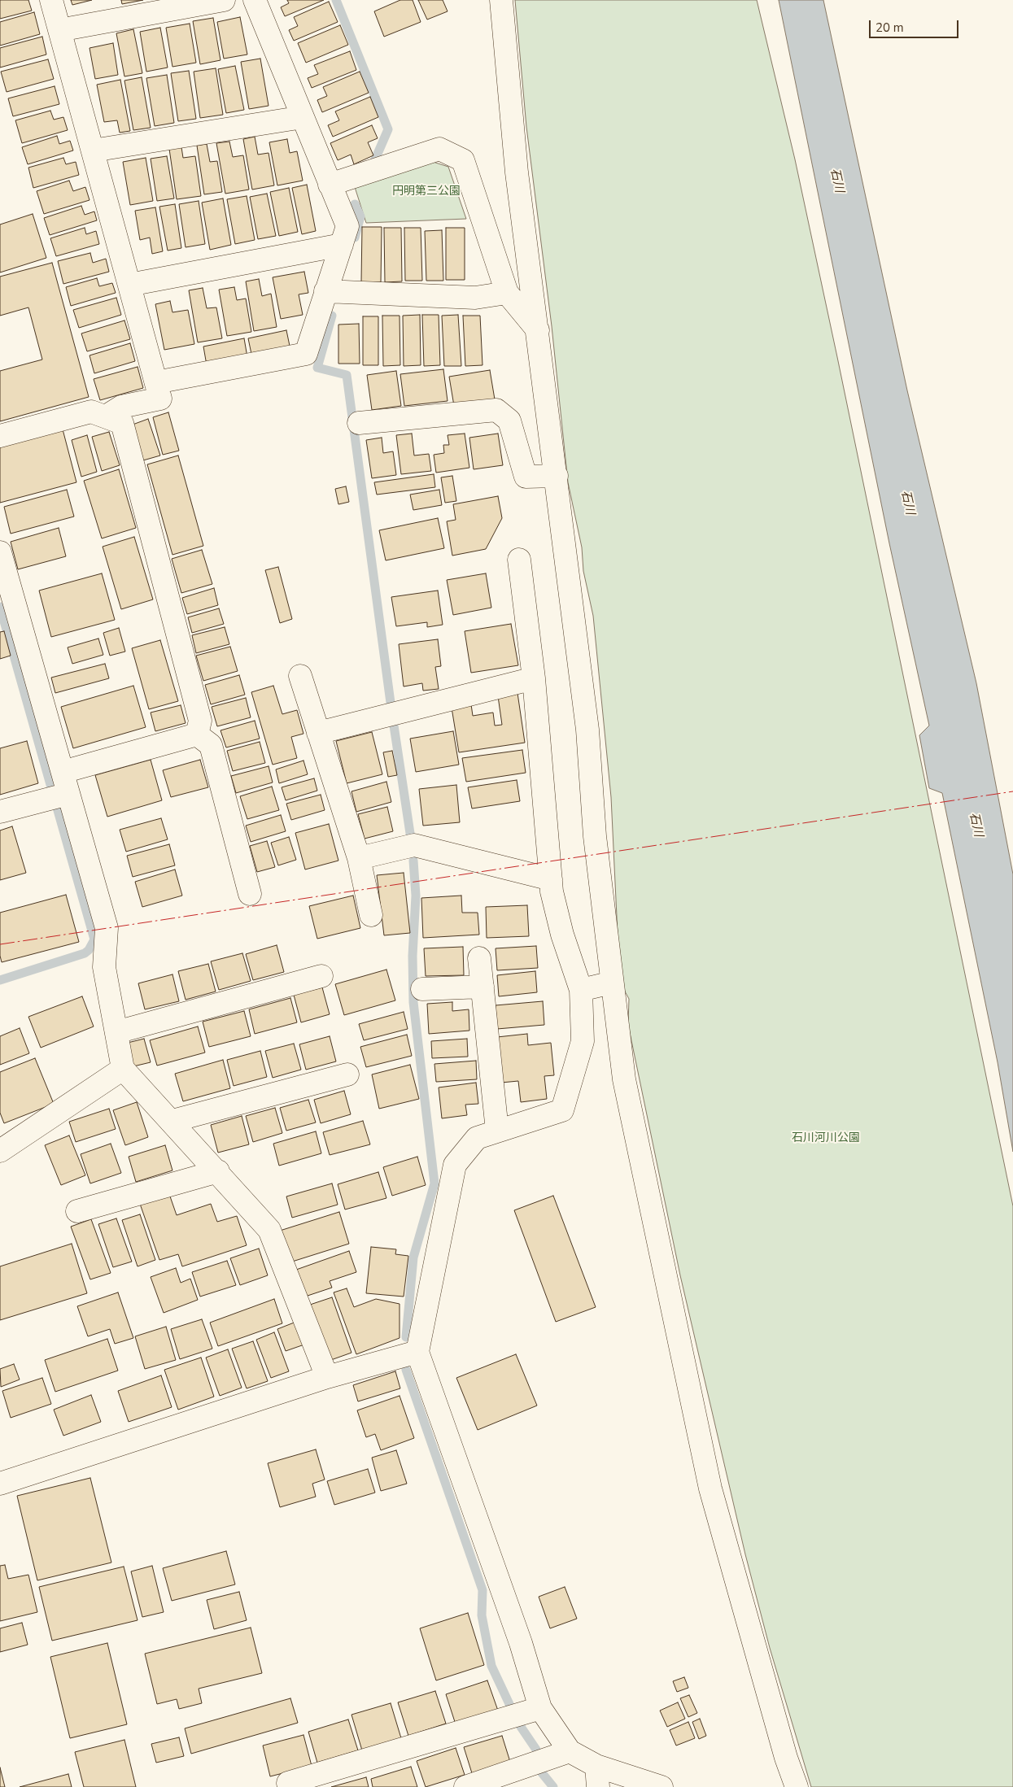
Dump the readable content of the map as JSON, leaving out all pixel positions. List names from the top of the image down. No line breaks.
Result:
{"water":["石川"],"parks":["円明第三公園","石川河川公園"],"scale_bar":"20 m"}
